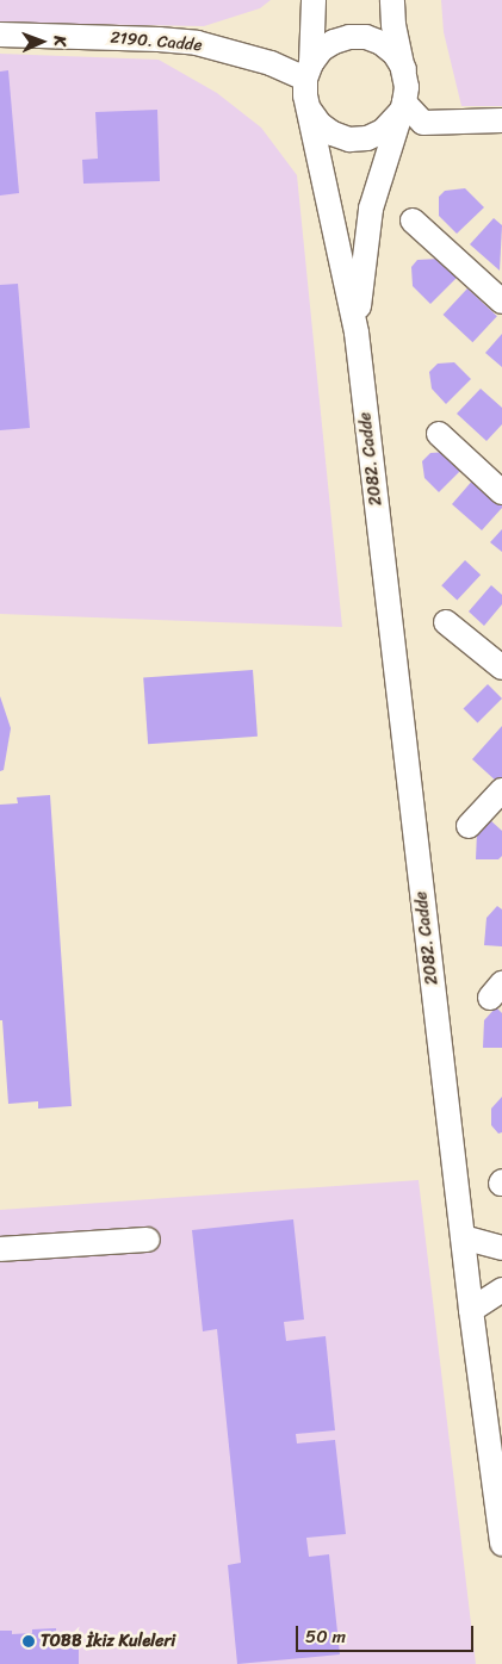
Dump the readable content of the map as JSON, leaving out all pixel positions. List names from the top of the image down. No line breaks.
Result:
{"streets":{"street":["2190. Cadde","2082. Cadde"]},"crossings":[["2190. Cadde","2082. Cadde"]],"places":["TOBB İkiz Kuleleri"],"scale_bar":"50 m","north":"right"}
